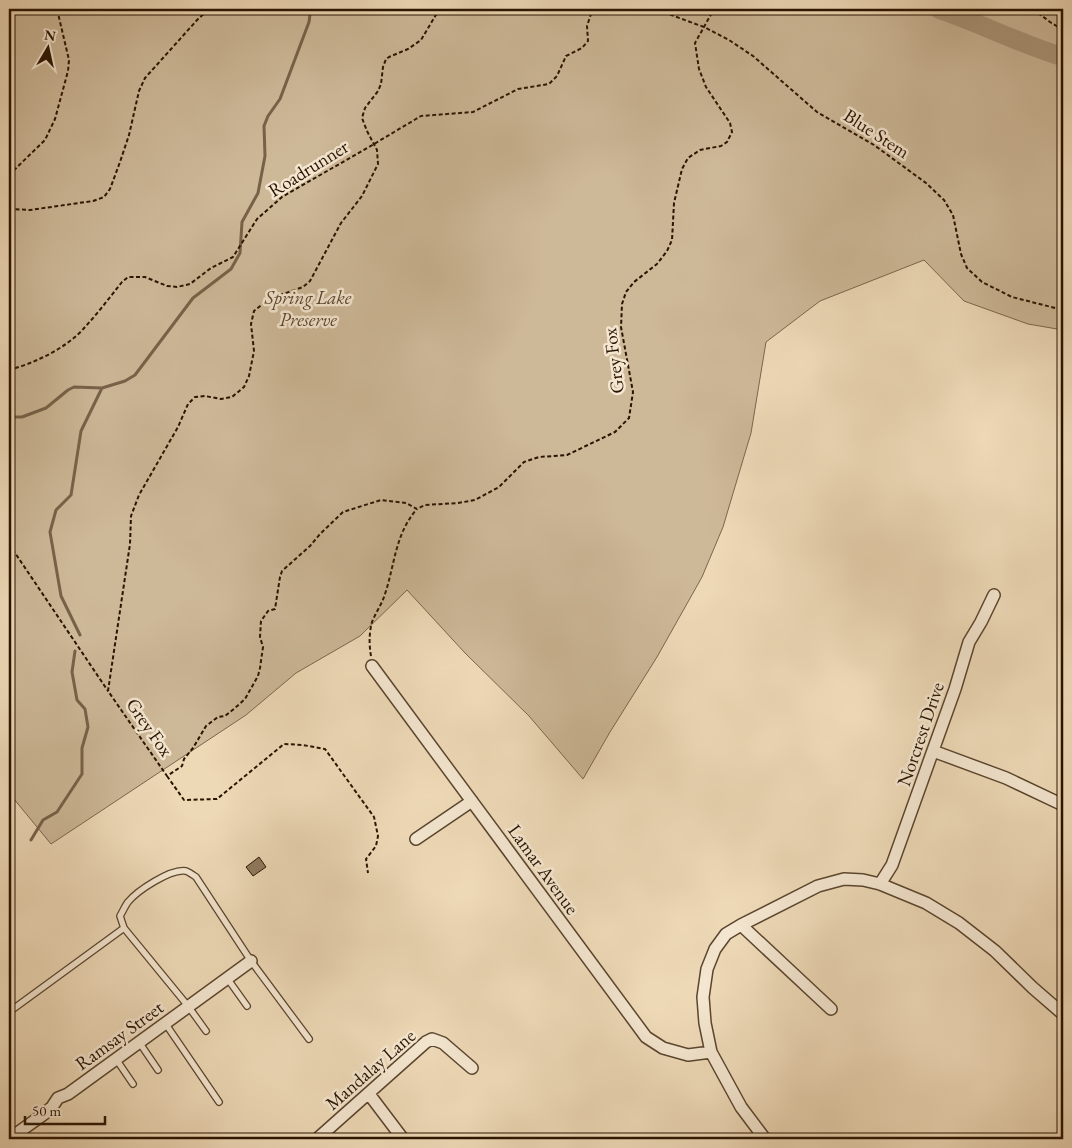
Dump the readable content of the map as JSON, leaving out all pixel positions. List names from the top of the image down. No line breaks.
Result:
{"streets":{"street":["Norcrest Drive","Lamar Avenue","Ramsay Street","Mandalay Lane"],"path":["Blue Stem","Roadrunner","Grey Fox"]},"crossings":[["Blue Stem","Grey Fox"],["Roadrunner","Grey Fox"]],"parks":["Spring Lake Preserve"],"scale_bar":"50 m","north":"top"}
